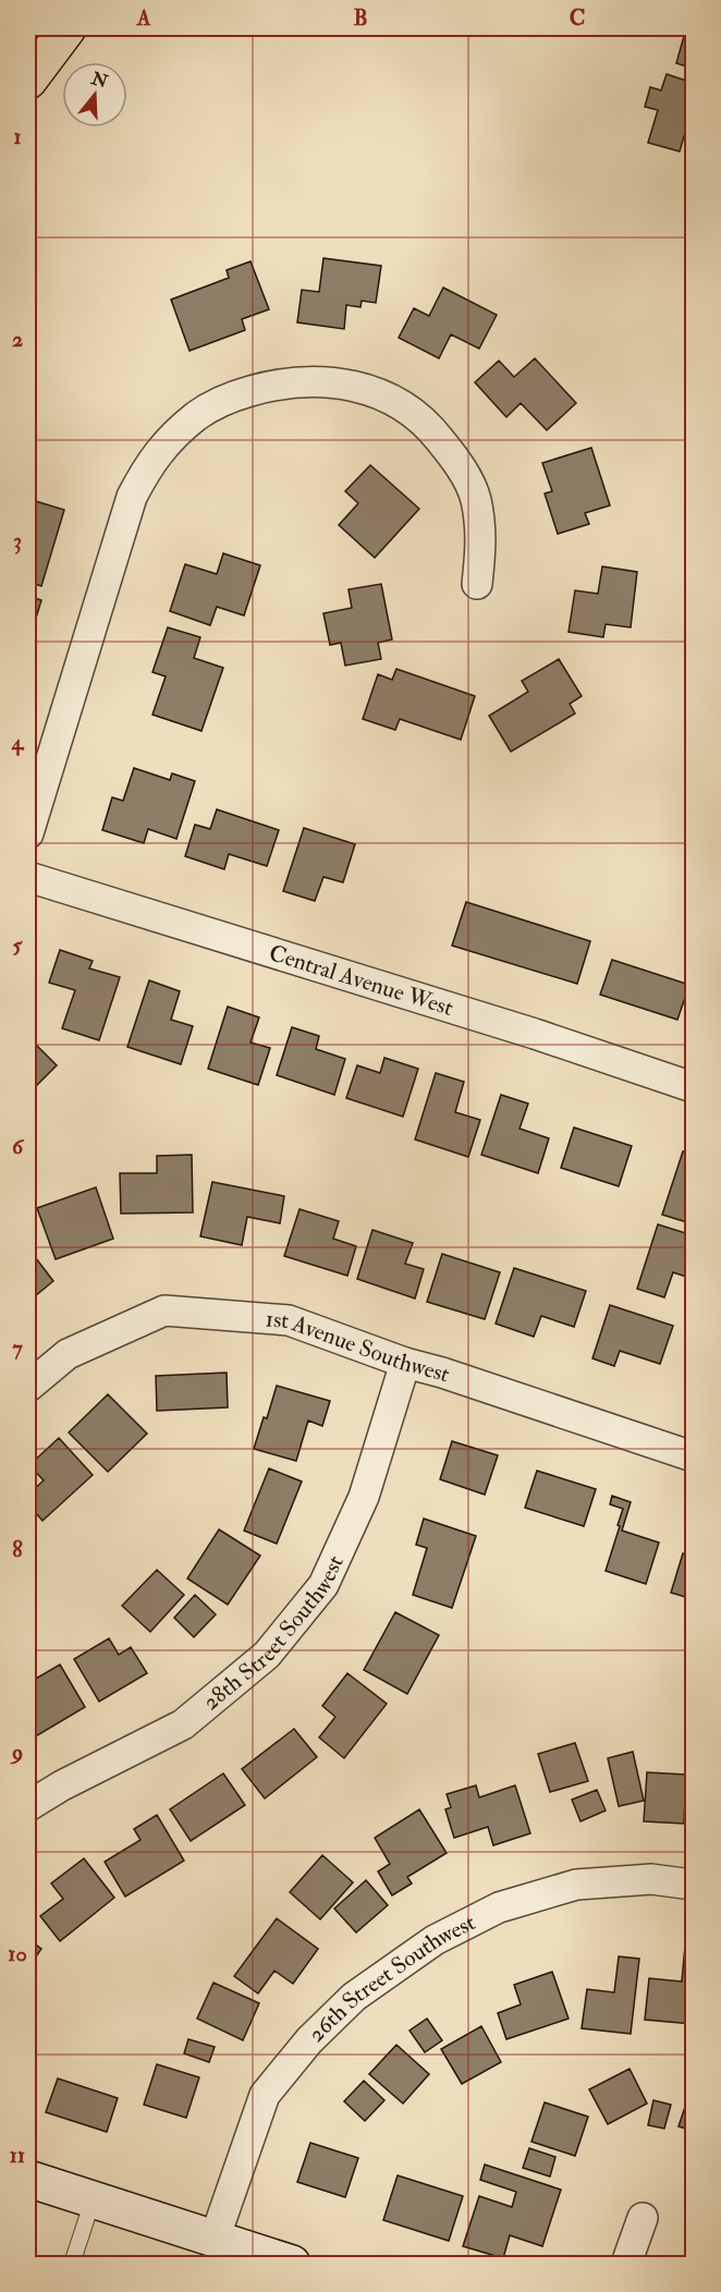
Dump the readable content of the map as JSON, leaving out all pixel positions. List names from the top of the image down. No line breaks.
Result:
{"streets":{"street":["Central Avenue West","1st Avenue Southwest","28th Street Southwest","26th Street Southwest"]},"crossings":[["1st Avenue Southwest","28th Street Southwest"]],"north":"top","grid":{"columns":["A","B","C"],"rows":["1","2","3","4","5","6","7","8","9","10","11"]}}
